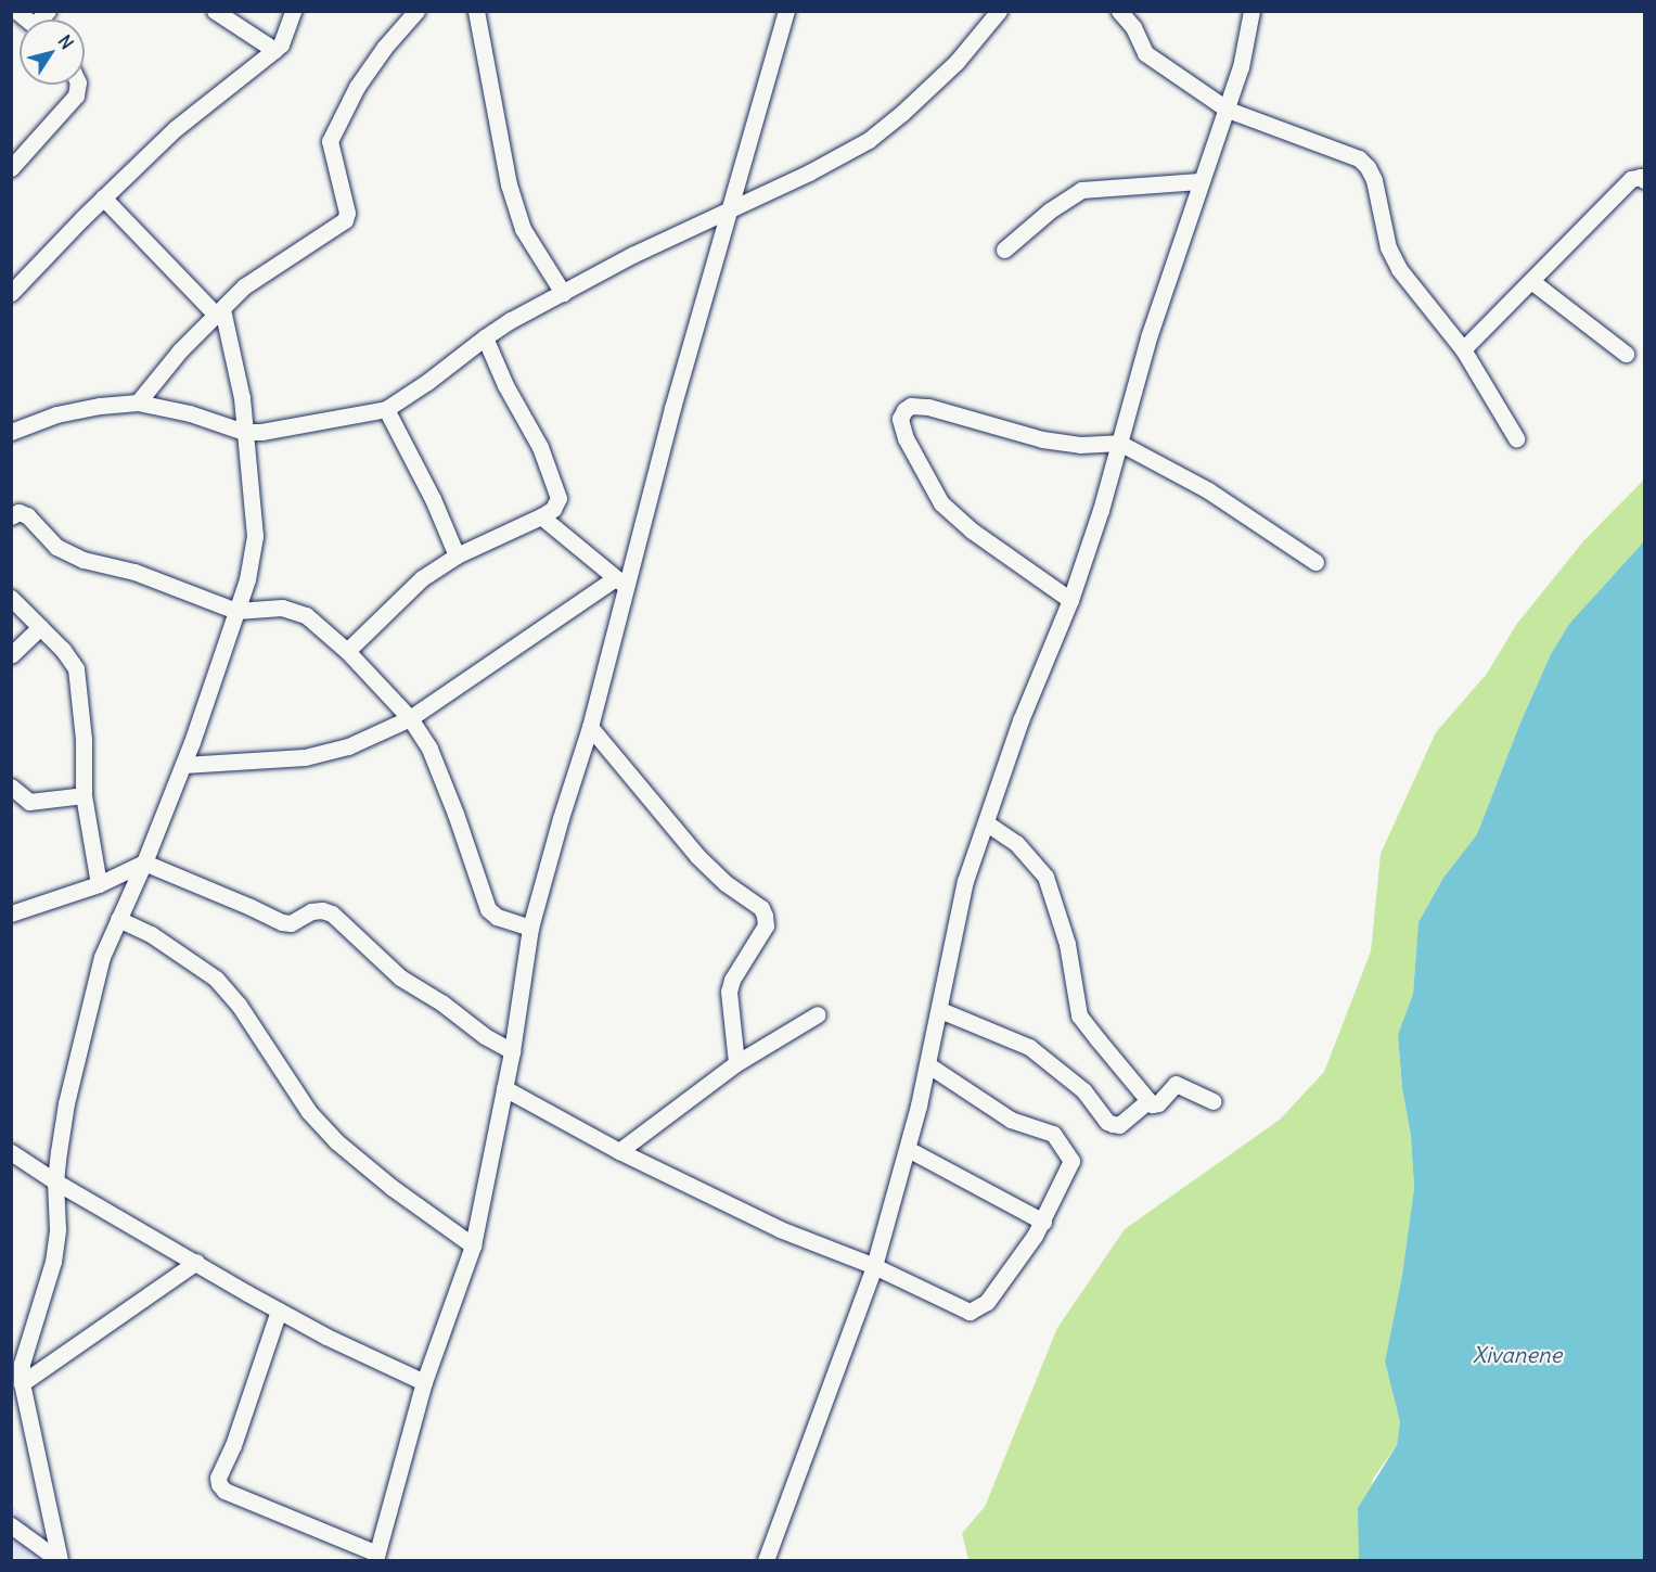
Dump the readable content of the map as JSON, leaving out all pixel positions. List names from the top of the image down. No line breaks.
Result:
{"water":["Xivanene"],"north":"top right"}
